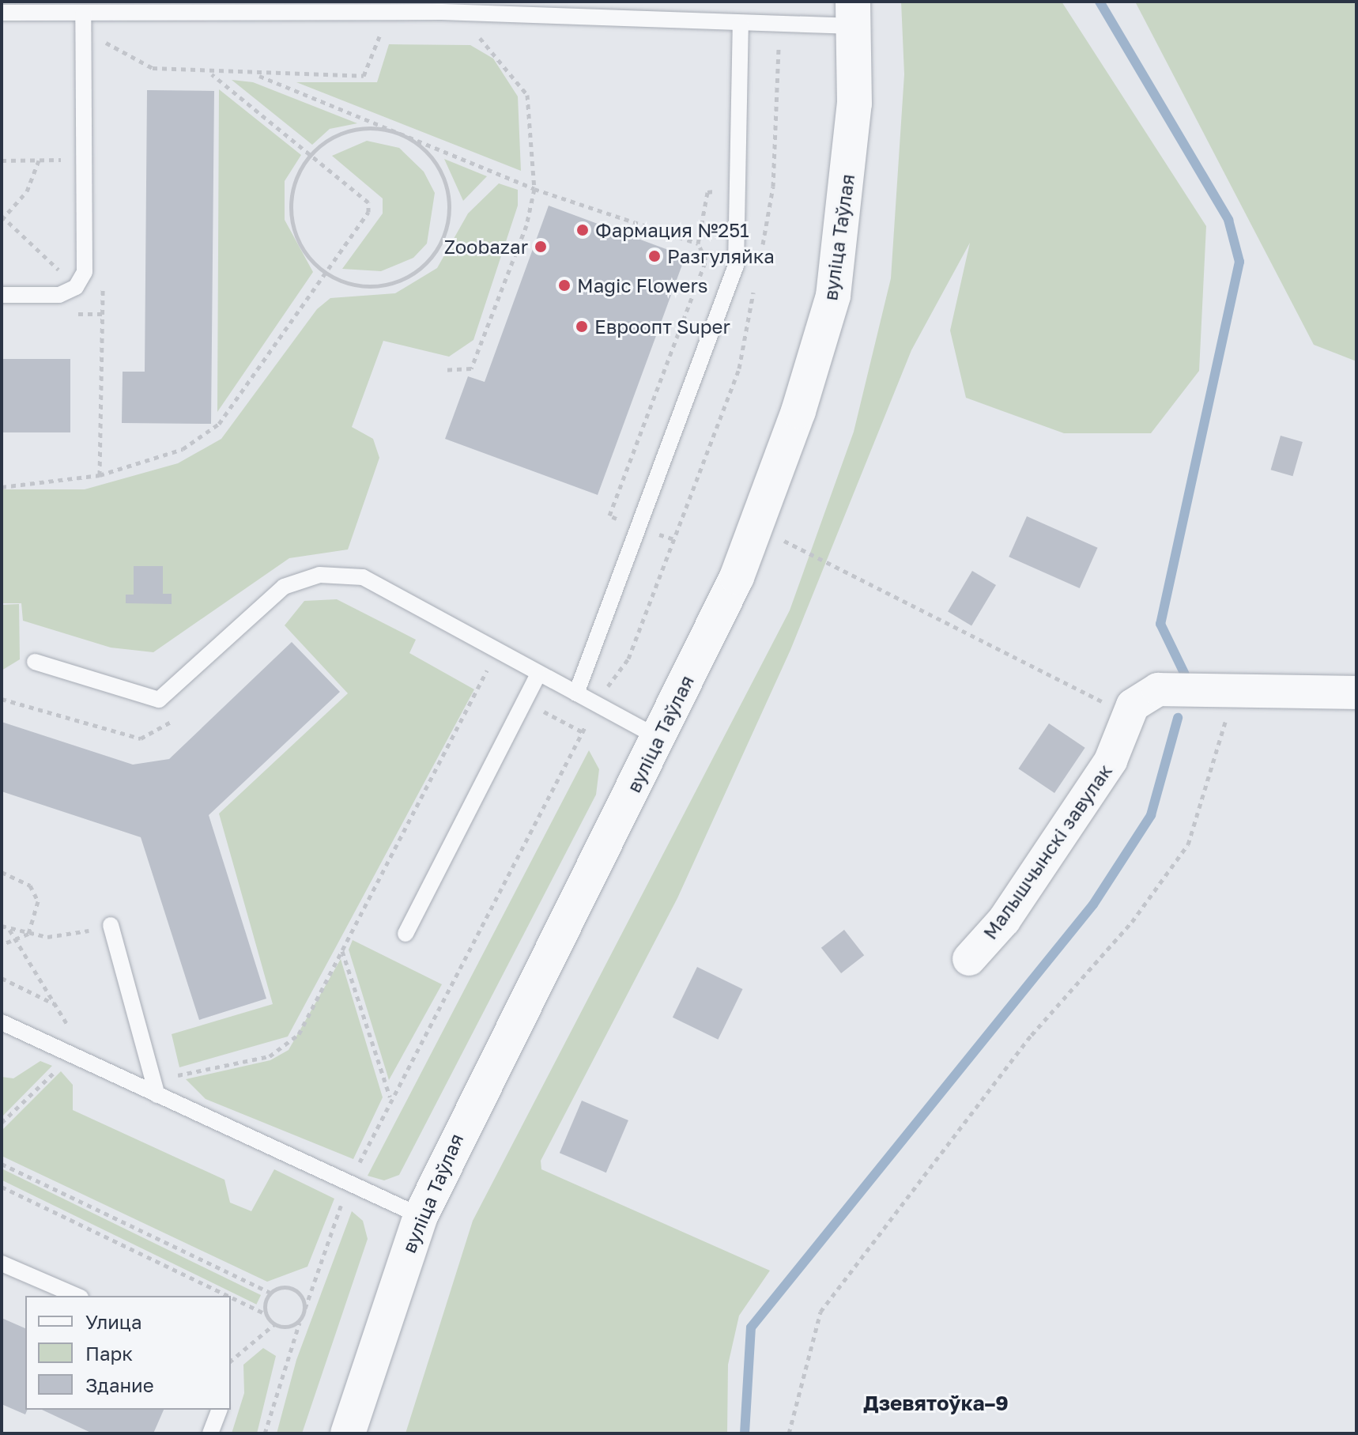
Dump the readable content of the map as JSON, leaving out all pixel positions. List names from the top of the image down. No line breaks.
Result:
{"streets":{"street":["вуліца Таўлая","Малышчынскі завулак"]},"districts":["Дзевятоўка–9"],"places":["Фармация №251","Zoobazar","Разгуляйка","Magic Flowers","Евроопт Super"],"legend":["Улица","Парк","Здание"]}
